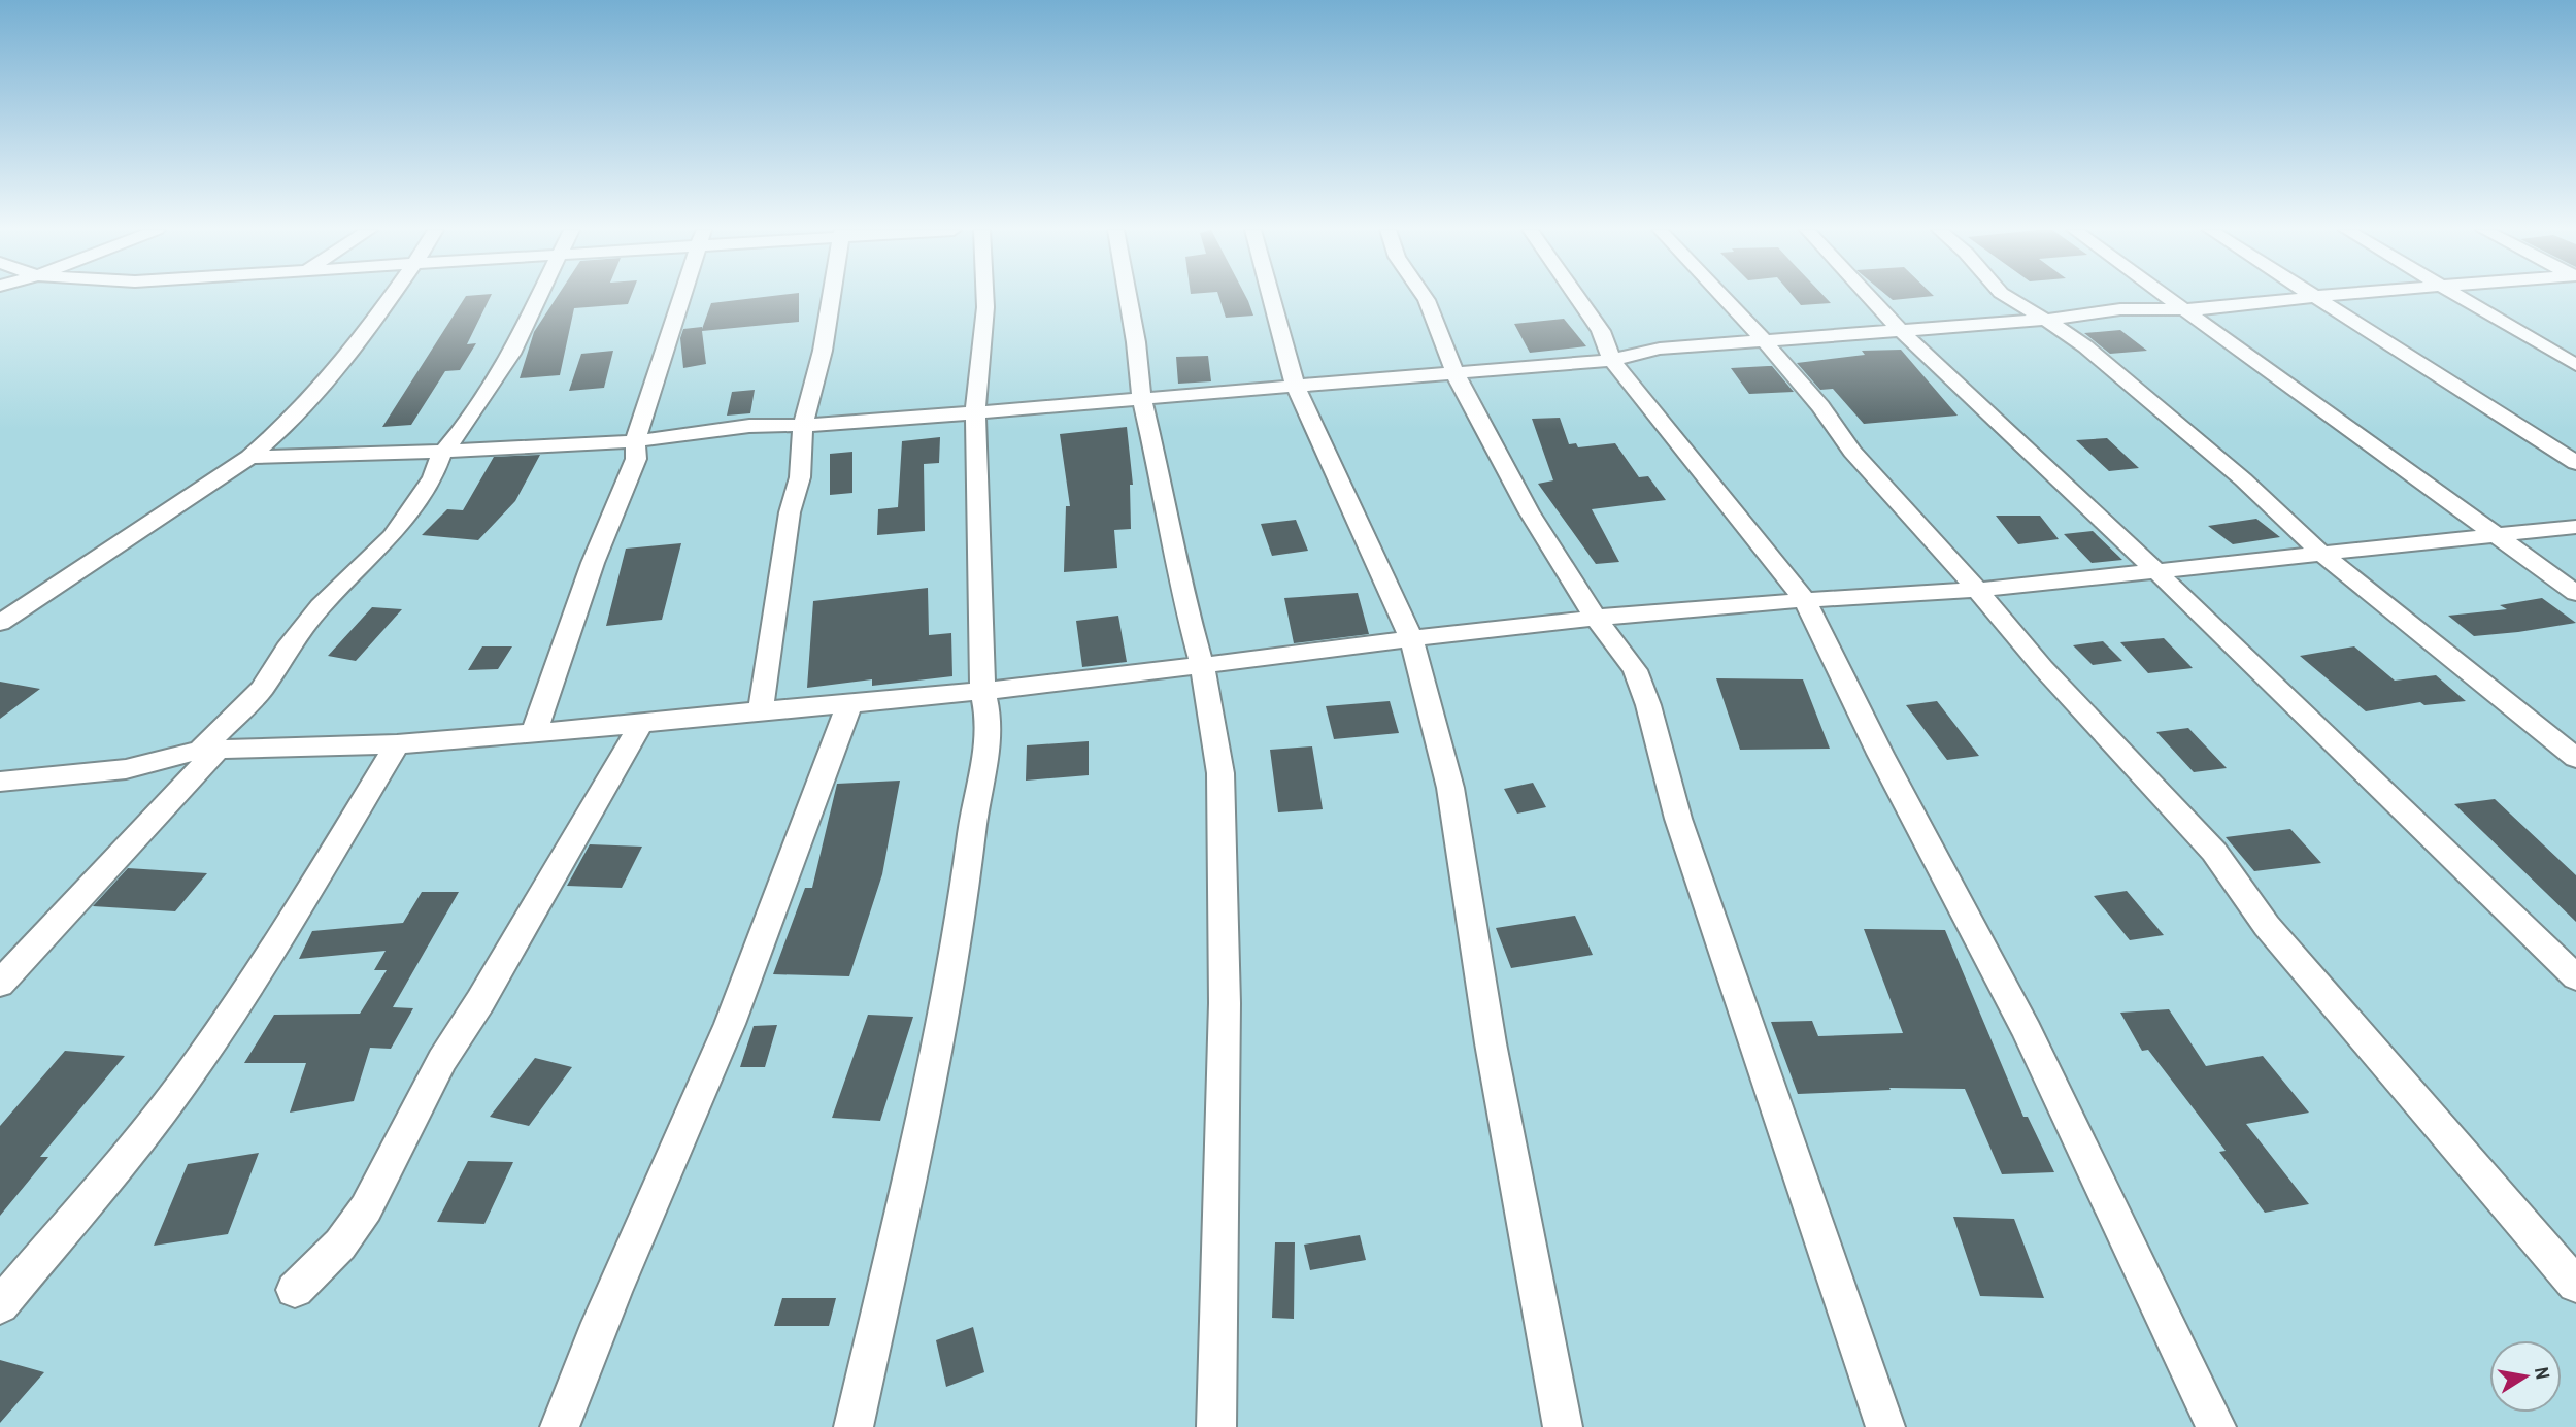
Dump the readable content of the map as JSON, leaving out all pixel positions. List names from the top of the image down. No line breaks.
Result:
{"north":"right"}
